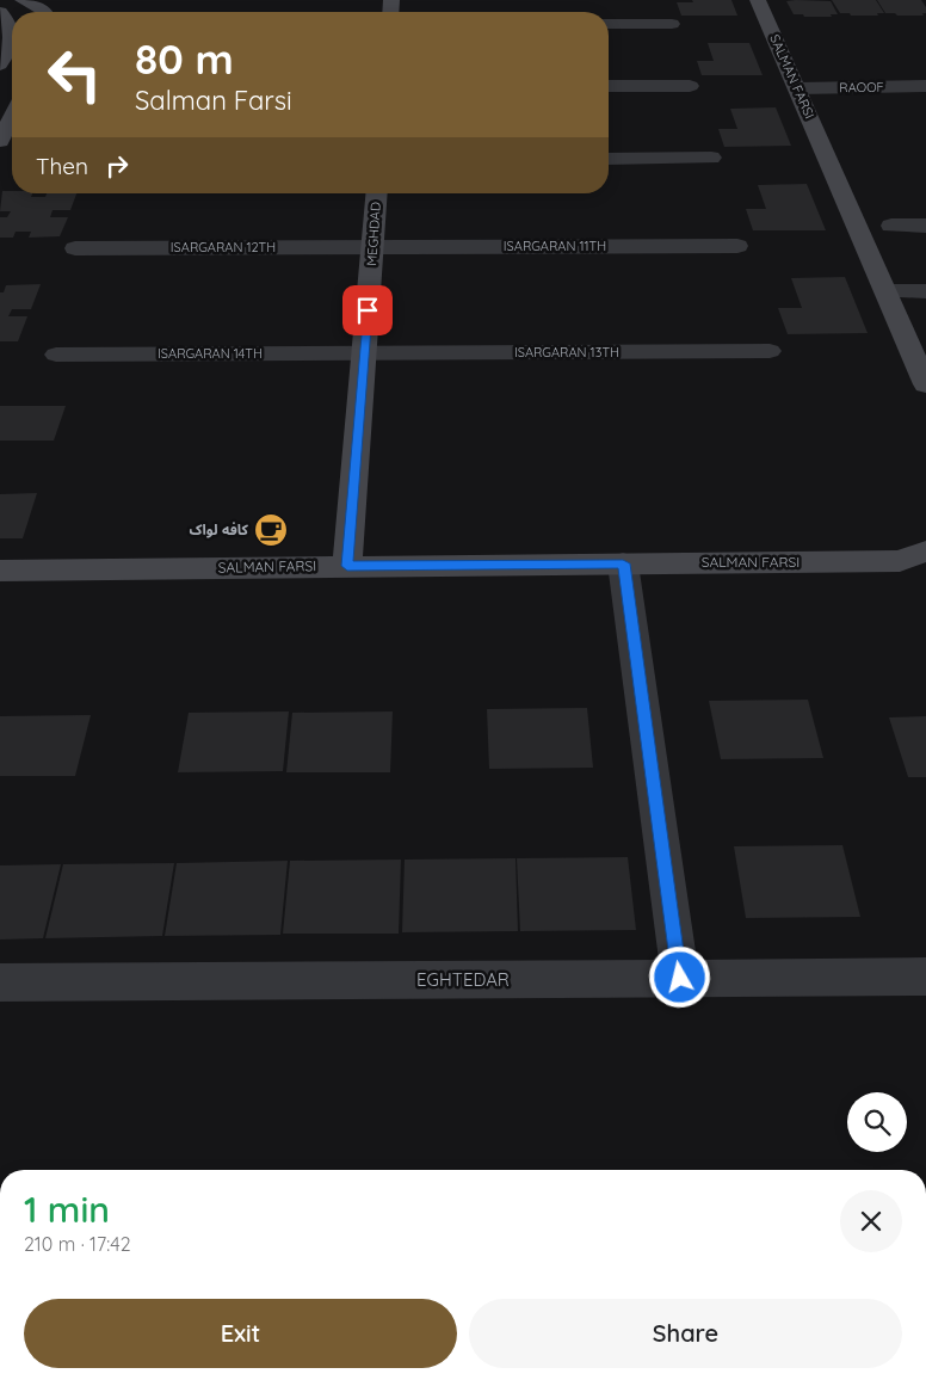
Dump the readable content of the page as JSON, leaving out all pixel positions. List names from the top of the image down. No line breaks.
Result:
{"streets":{"street":["SALMAN FARSI","RAOOF","MEGHDAD","ISARGARAN 11TH","ISARGARAN 12TH","ISARGARAN 13TH","ISARGARAN 14TH","EGHTEDAR"]},"crossings":[["SALMAN FARSI","RAOOF"],["SALMAN FARSI","MEGHDAD"],["MEGHDAD","ISARGARAN 11TH"],["MEGHDAD","ISARGARAN 12TH"],["MEGHDAD","ISARGARAN 13TH"],["MEGHDAD","ISARGARAN 14TH"],["ISARGARAN 11TH","ISARGARAN 12TH"],["ISARGARAN 13TH","ISARGARAN 14TH"]],"places":{"cafe":["کافه لواک"]},"page":{"turn":["80 m","Salman Farsi"],"then":"Then","heading":["1 min","210 m · 17:42"],"buttons":["Exit","Share"]}}
